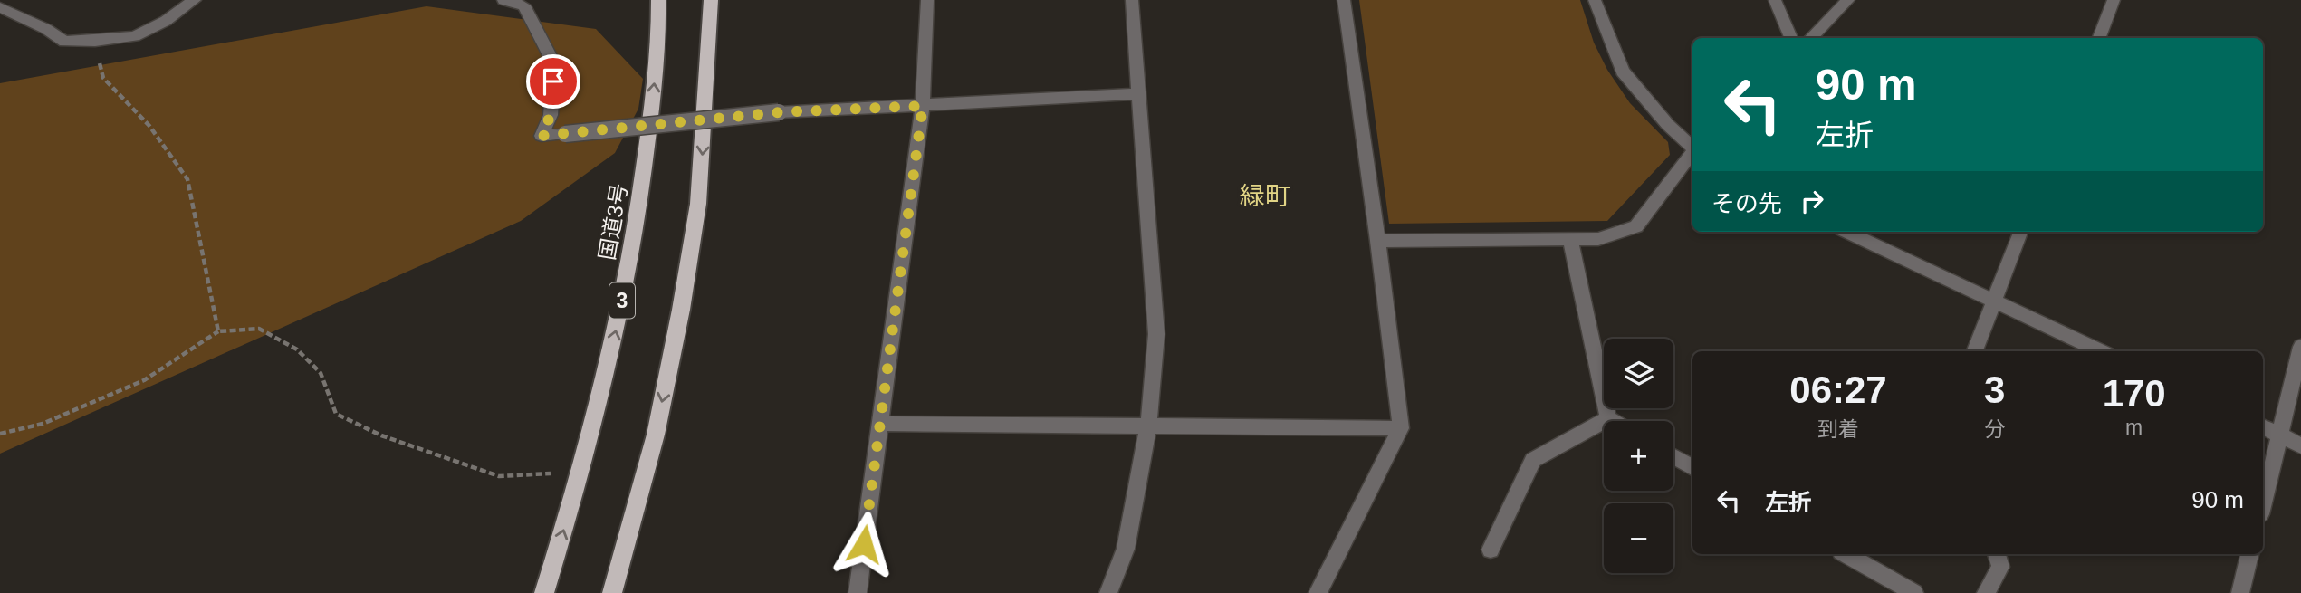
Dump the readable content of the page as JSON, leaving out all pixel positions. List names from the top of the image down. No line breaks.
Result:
{"streets":{"highway":["国道3号","3"]},"districts":["緑町"],"page":{"turn":["90 m","左折"],"then":"その先","map_buttons":["+","−"],"eta":["06:27","到着","3","分","170","m"],"list":[{"name":"左折","value":"90 m"}]}}
